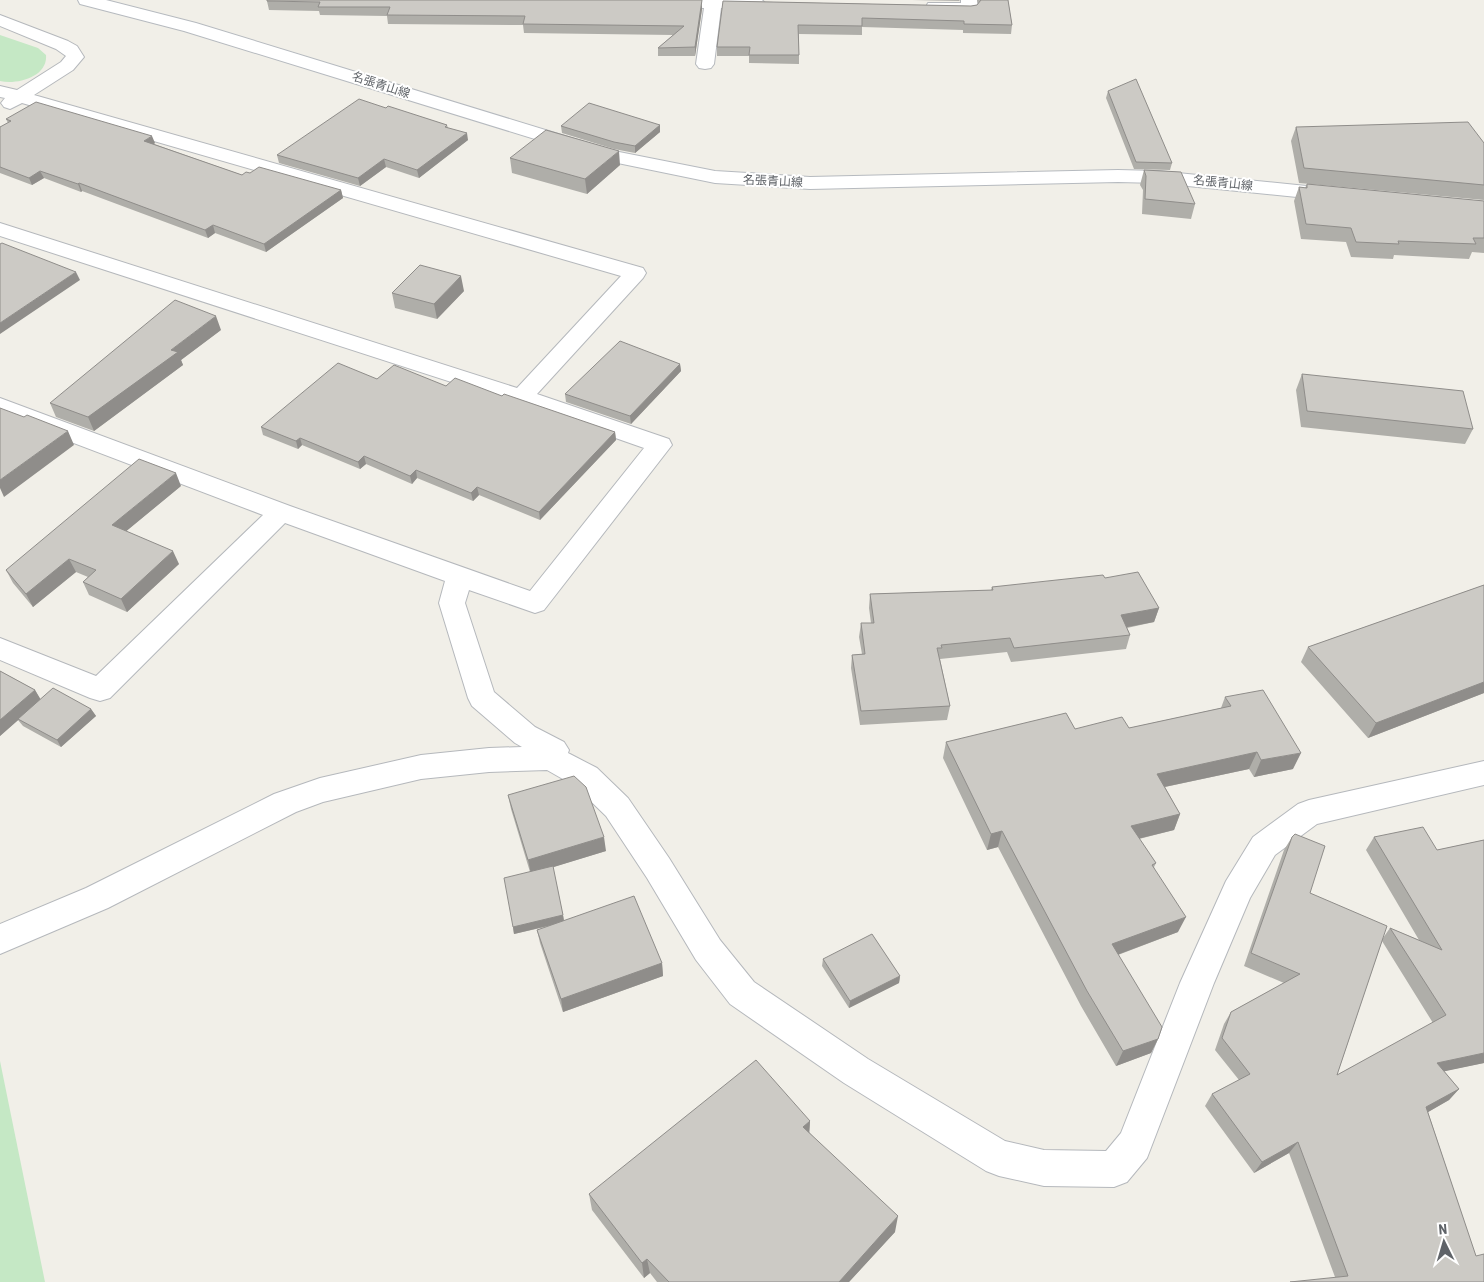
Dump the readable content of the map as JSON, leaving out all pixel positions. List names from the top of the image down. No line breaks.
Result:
{"streets":{"street":["名張青山線"]},"north":"top"}
